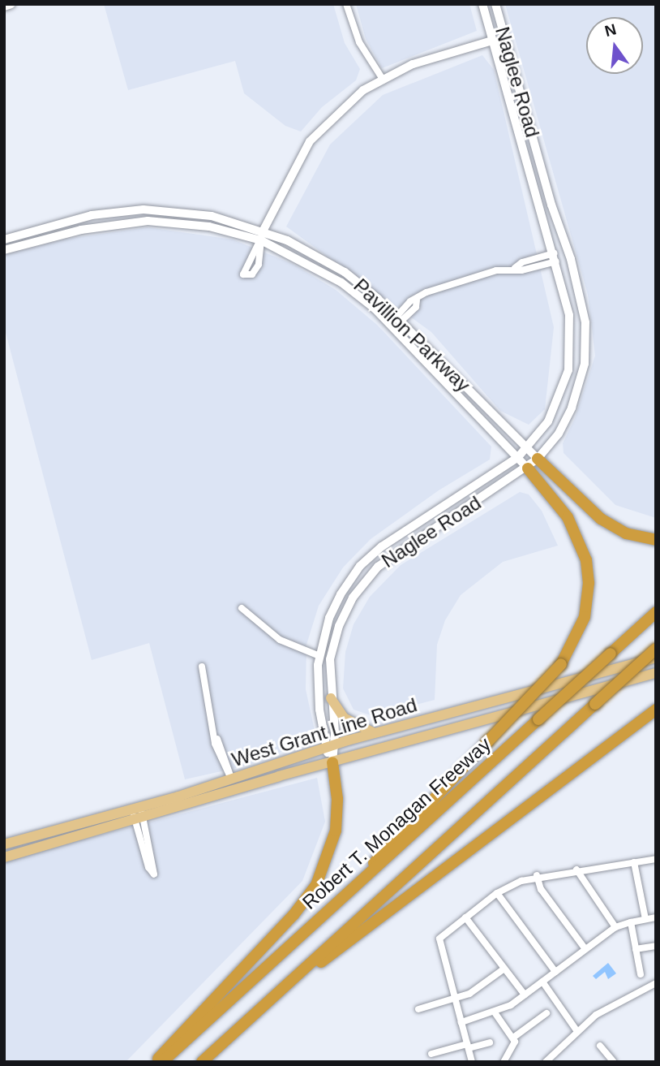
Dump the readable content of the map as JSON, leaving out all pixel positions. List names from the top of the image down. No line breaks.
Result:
{"streets":{"highway":["Robert T. Monagan Freeway"],"main road":["Naglee Road","Pavillion Parkway","West Grant Line Road"]},"crossings":[["Naglee Road","Pavillion Parkway"],["Naglee Road","West Grant Line Road"]],"north":"top"}
